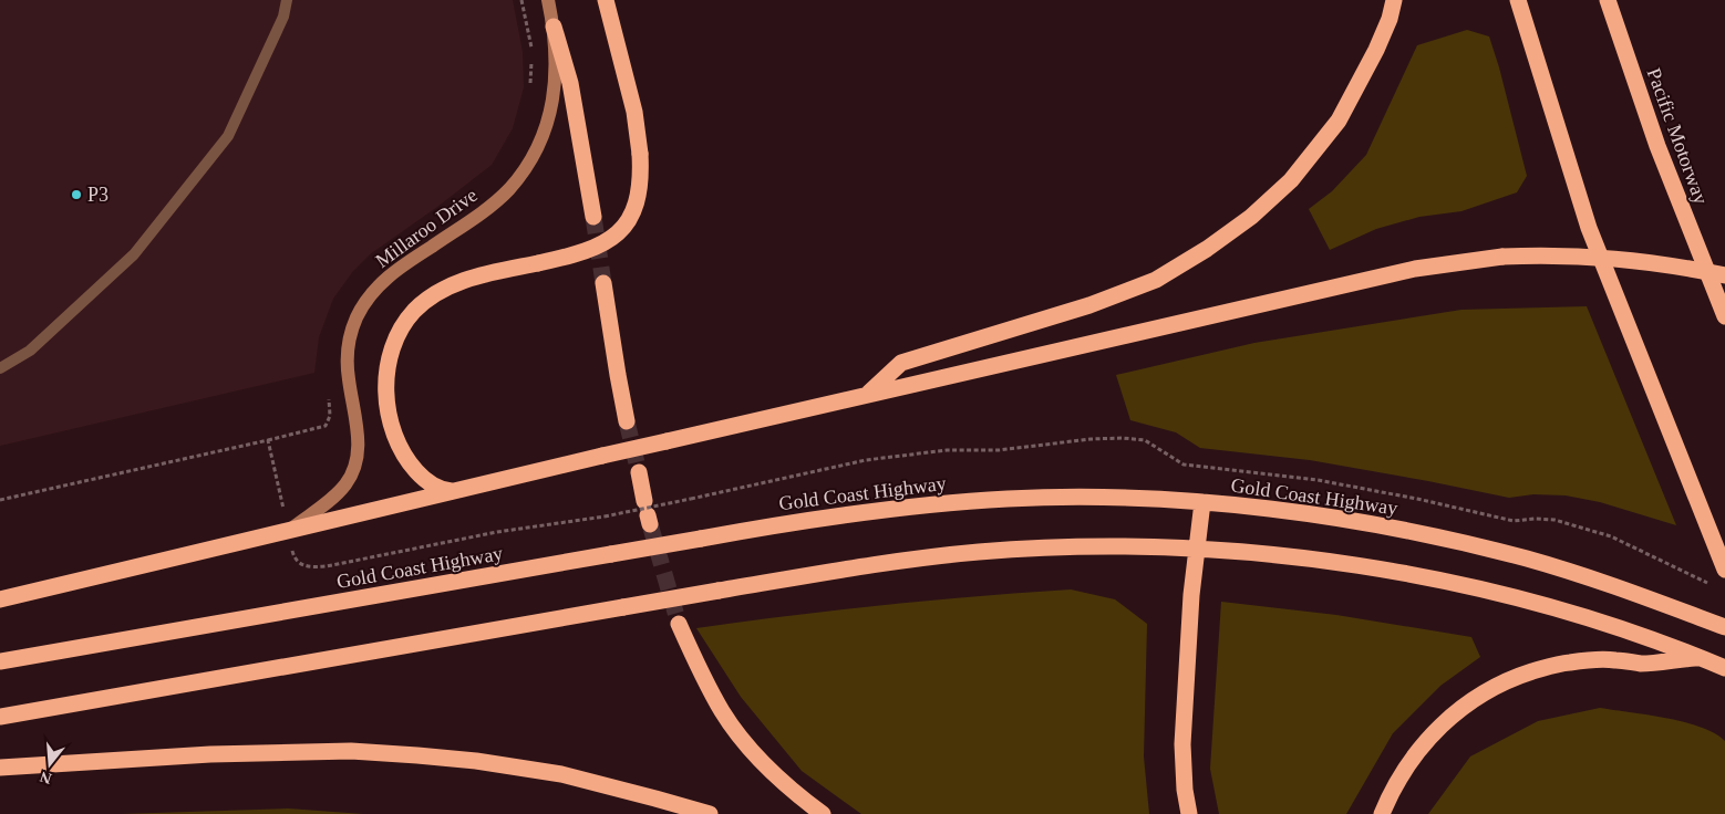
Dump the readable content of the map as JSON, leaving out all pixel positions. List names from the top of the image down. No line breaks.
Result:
{"streets":{"highway":["Pacific Motorway","Gold Coast Highway"],"street":["Millaroo Drive"]},"places":["P3"],"north":"bottom"}
